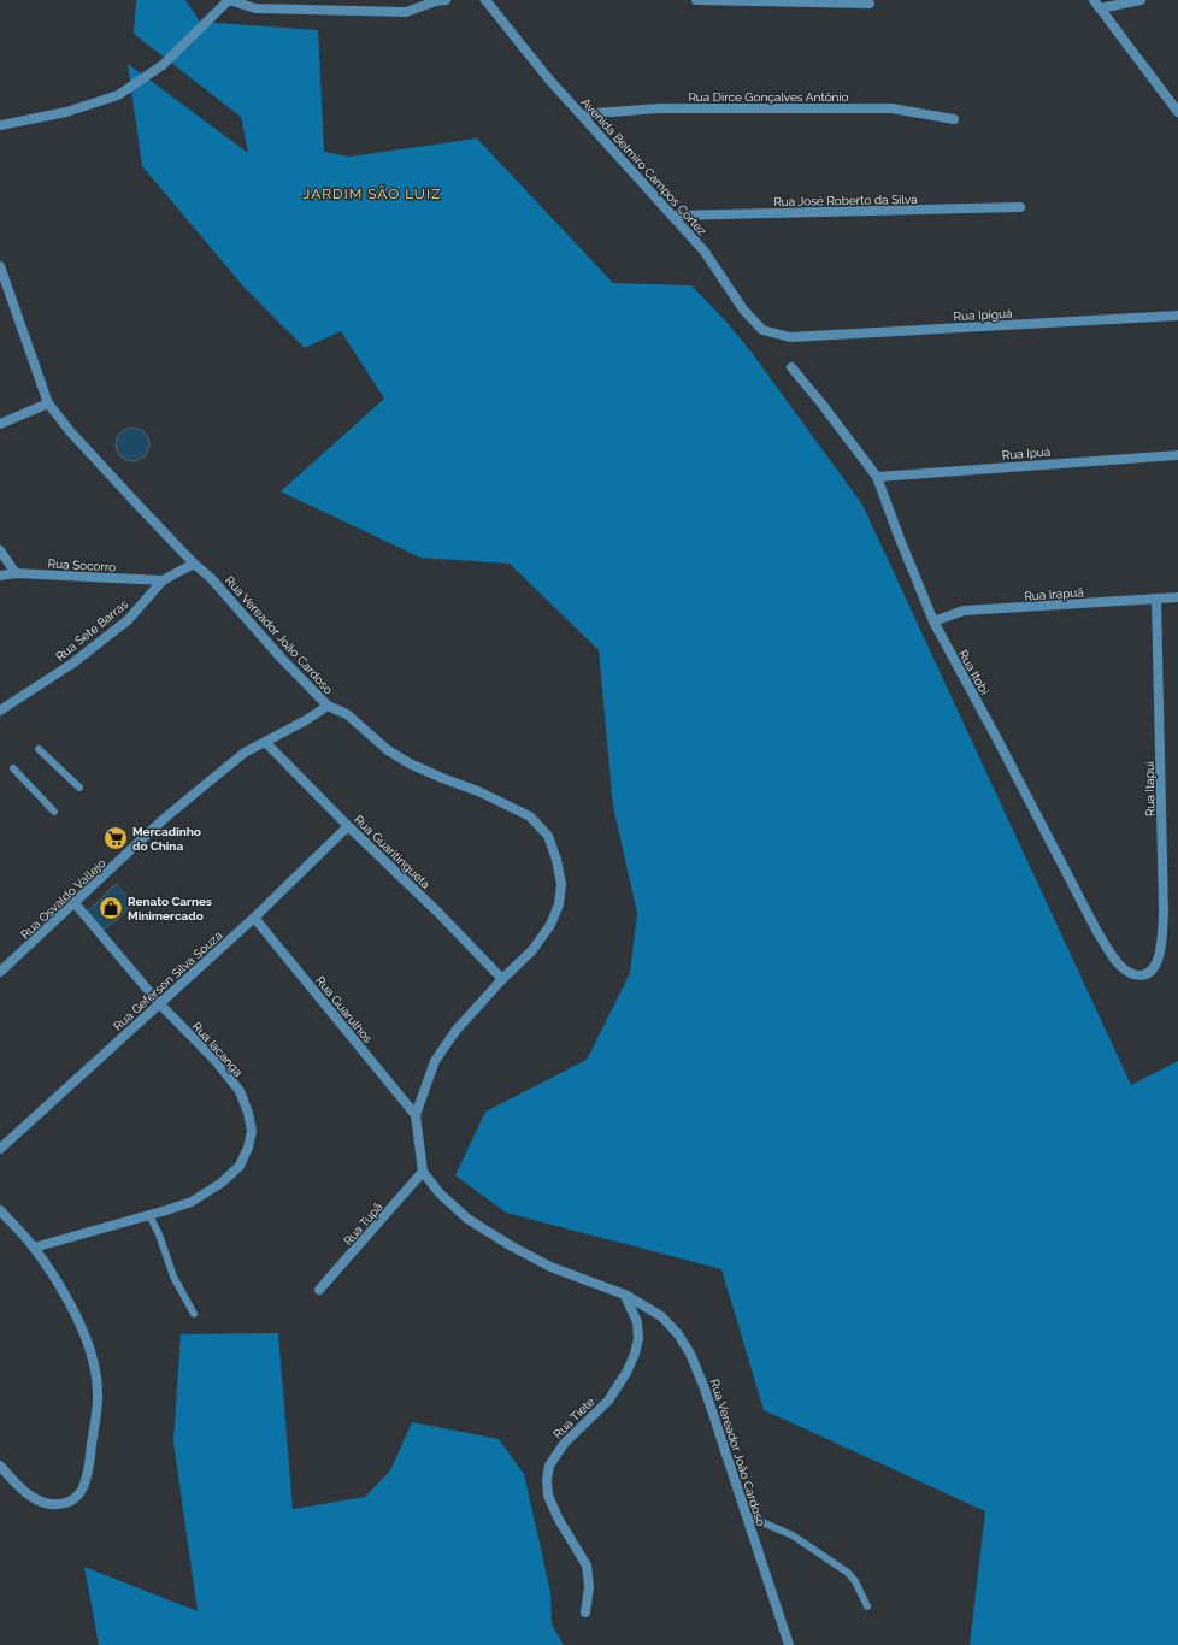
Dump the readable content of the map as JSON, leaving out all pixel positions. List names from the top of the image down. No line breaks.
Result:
{"streets":{"street":["Rua Dirce Gonçalves Antônio","Avenida Belmiro Campos Cortez","Rua José Roberto da Silva","Rua Ipiguá","Rua Ipuá","Rua Socorro","Rua Irapuã","Rua Sete Barras","Rua Vereador João Cardoso","Rua Itobi","Rua Itapui","Rua Guaritingueta","Rua Osvaldo Vallejo","Rua Geferson Silva Souza","Rua Guarulhos","Rua Iacanga","Rua Tupã","Rua Tiete"]},"crossings":[["Rua Dirce Gonçalves Antônio","Avenida Belmiro Campos Cortez"],["Avenida Belmiro Campos Cortez","Rua José Roberto da Silva"],["Avenida Belmiro Campos Cortez","Rua Ipiguá"],["Rua Ipuá","Rua Itobi"],["Rua Socorro","Rua Sete Barras"],["Rua Irapuã","Rua Itobi"],["Rua Irapuã","Rua Itapui"],["Rua Sete Barras","Rua Vereador João Cardoso"],["Rua Vereador João Cardoso","Rua Guaritingueta"],["Rua Vereador João Cardoso","Rua Osvaldo Vallejo"],["Rua Vereador João Cardoso","Rua Guarulhos"],["Rua Vereador João Cardoso","Rua Tupã"],["Rua Vereador João Cardoso","Rua Tiete"],["Rua Itobi","Rua Itapui"],["Rua Guaritingueta","Rua Osvaldo Vallejo"],["Rua Guaritingueta","Rua Geferson Silva Souza"],["Rua Osvaldo Vallejo","Rua Iacanga"],["Rua Geferson Silva Souza","Rua Guarulhos"],["Rua Geferson Silva Souza","Rua Iacanga"]],"districts":["JARDIM SÃO LUIZ"],"places":{"supermarket":["Mercadinho do China"],"shop":["Renato Carnes Minimercado"]}}
